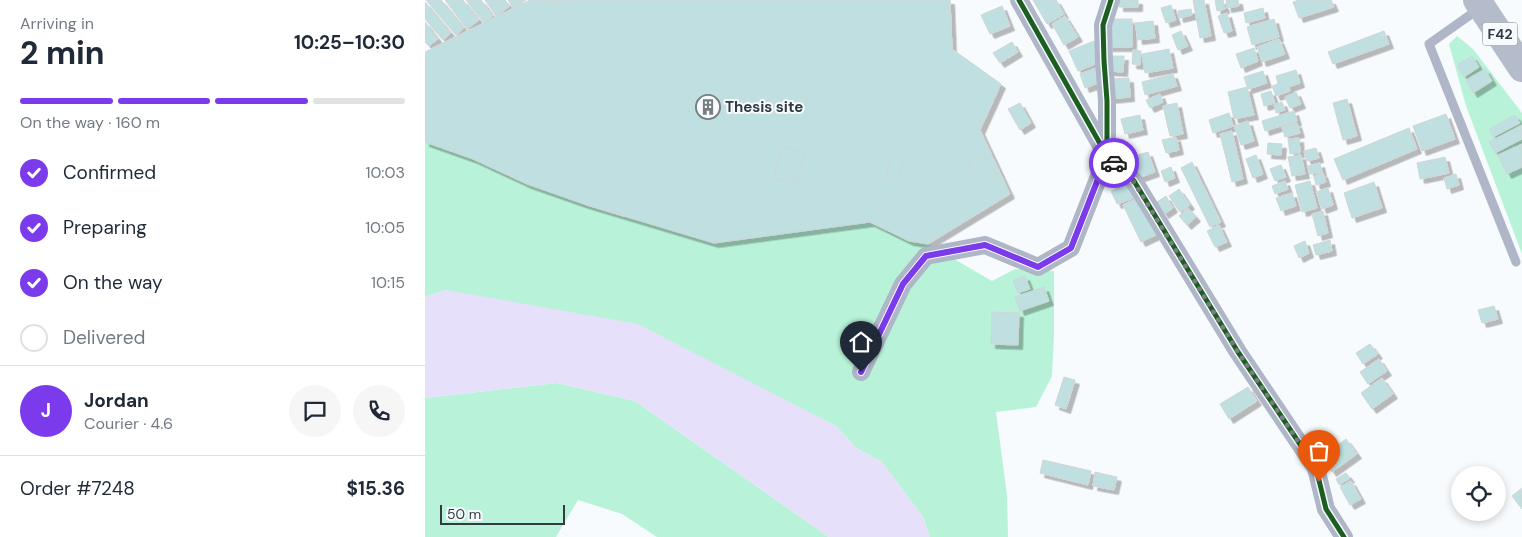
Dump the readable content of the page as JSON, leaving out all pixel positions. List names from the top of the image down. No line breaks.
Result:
{"streets":{"highway":["F42"]},"places":{"building":["Thesis site"]},"scale_bar":"50 m","page":{"heading":["2 min","Arriving in","10:25–10:30"],"panel":["Jordan","Courier · 4.6","Order #7248","$15.36"],"bar":"On the way · 160 m","list":[["Confirmed","10:03"],["Preparing","10:05"],["On the way","10:15"],"Delivered"],"round":"J","scale":"50 m"}}
